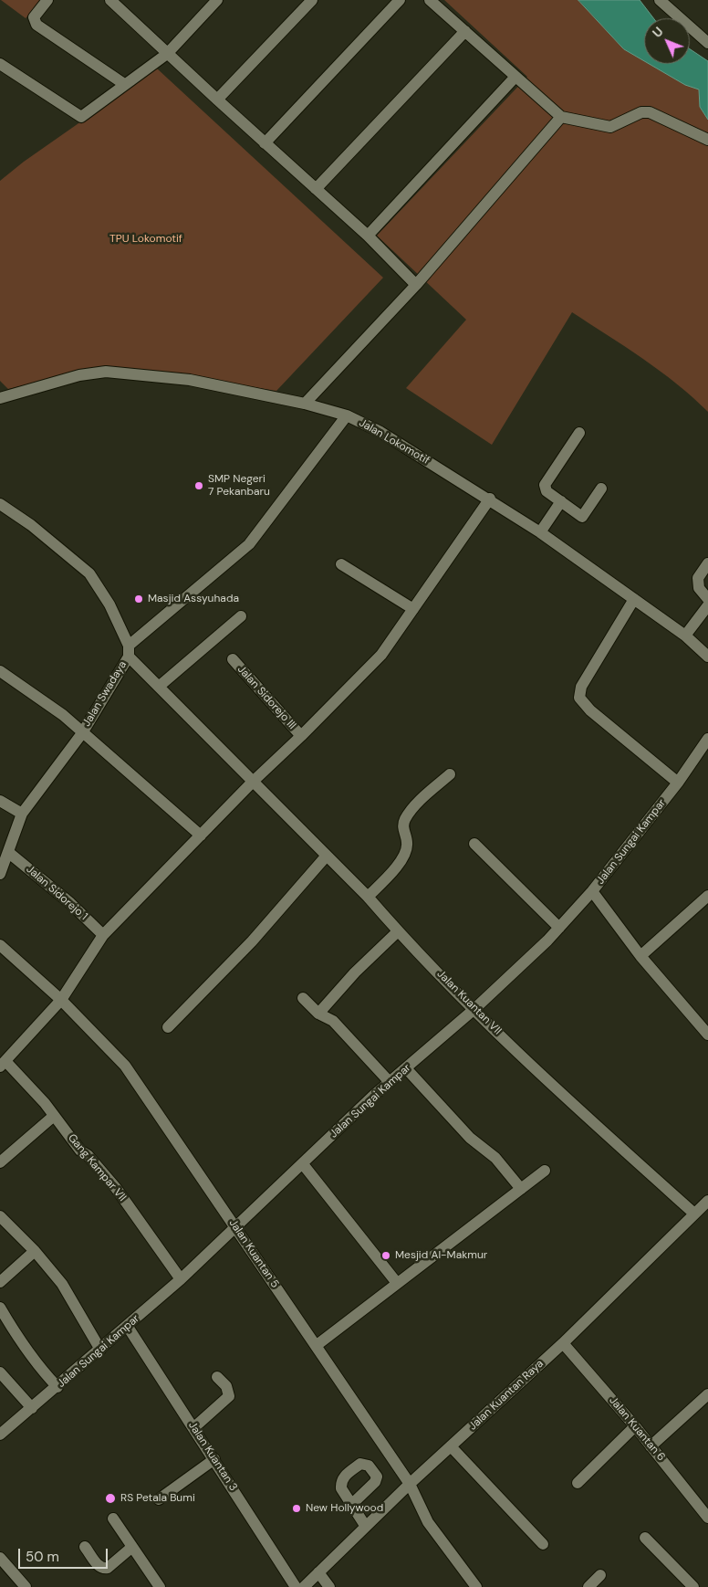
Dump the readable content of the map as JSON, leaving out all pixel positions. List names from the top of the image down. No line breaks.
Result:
{"streets":{"street":["Jalan Lokomotif","Jalan Swadaya","Jalan Sidorejo III","Jalan Sungai Kampar","Jalan Sidorejo 1","Jalan Kuantan VII","Gang Kampar VII","Jalan Kuantan 5","Jalan Kuantan Raya","Jalan Kuantan 6","Jalan Kuantan 3"]},"crossings":[["Jalan Lokomotif","Jalan Swadaya"],["Jalan Swadaya","Jalan Sidorejo 1"],["Jalan Swadaya","Jalan Kuantan VII"],["Jalan Sungai Kampar","Jalan Kuantan VII"],["Jalan Sungai Kampar","Gang Kampar VII"],["Jalan Sungai Kampar","Jalan Kuantan 5"],["Jalan Sungai Kampar","Jalan Kuantan 3"],["Jalan Kuantan VII","Jalan Kuantan Raya"],["Jalan Kuantan 5","Jalan Kuantan Raya"],["Jalan Kuantan Raya","Jalan Kuantan 6"]],"parks":["TPU Lokomotif"],"places":["SMP Negeri 7 Pekanbaru","Masjid Assyuhada","Mesjid Al-Makmur","RS Petala Bumi","New Hollywood"],"scale_bar":"50 m","north":"top left"}
